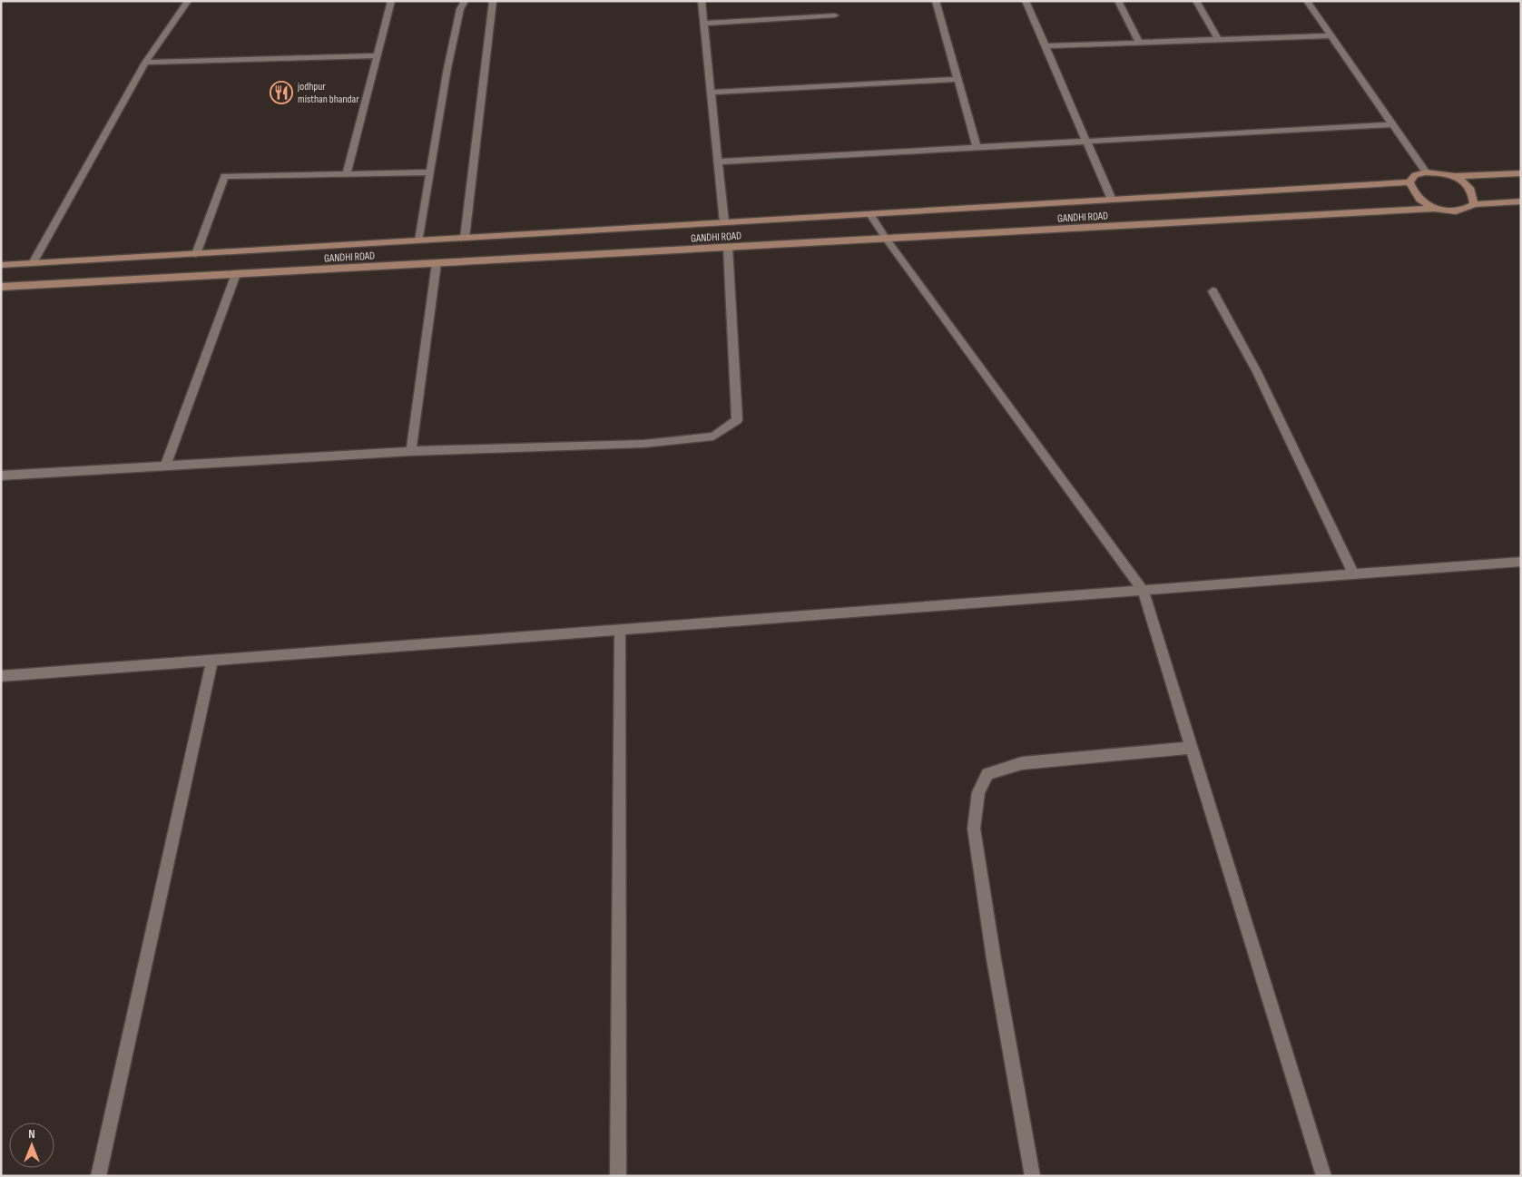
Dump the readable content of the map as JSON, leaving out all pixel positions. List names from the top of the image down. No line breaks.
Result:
{"streets":{"main road":["GANDHI ROAD"]},"places":{"restaurant":["jodhpur misthan bhandar"]},"north":"top"}
